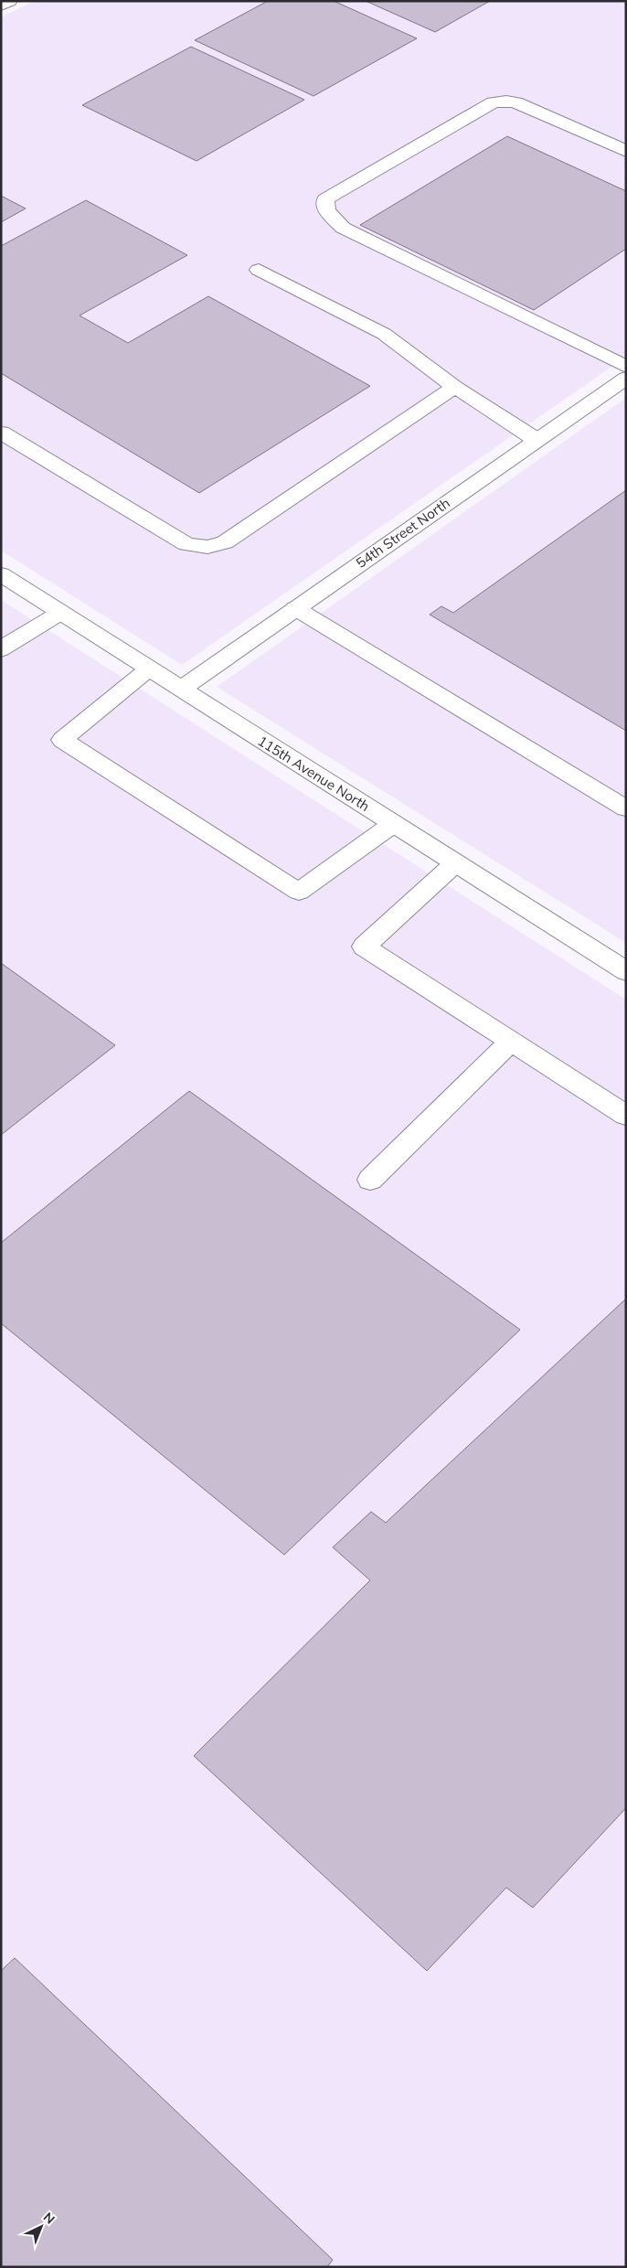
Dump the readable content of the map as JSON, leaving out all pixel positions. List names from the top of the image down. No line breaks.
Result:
{"streets":{"street":["54th Street North","115th Avenue North"]},"crossings":[["54th Street North","115th Avenue North"]],"north":"top right"}
